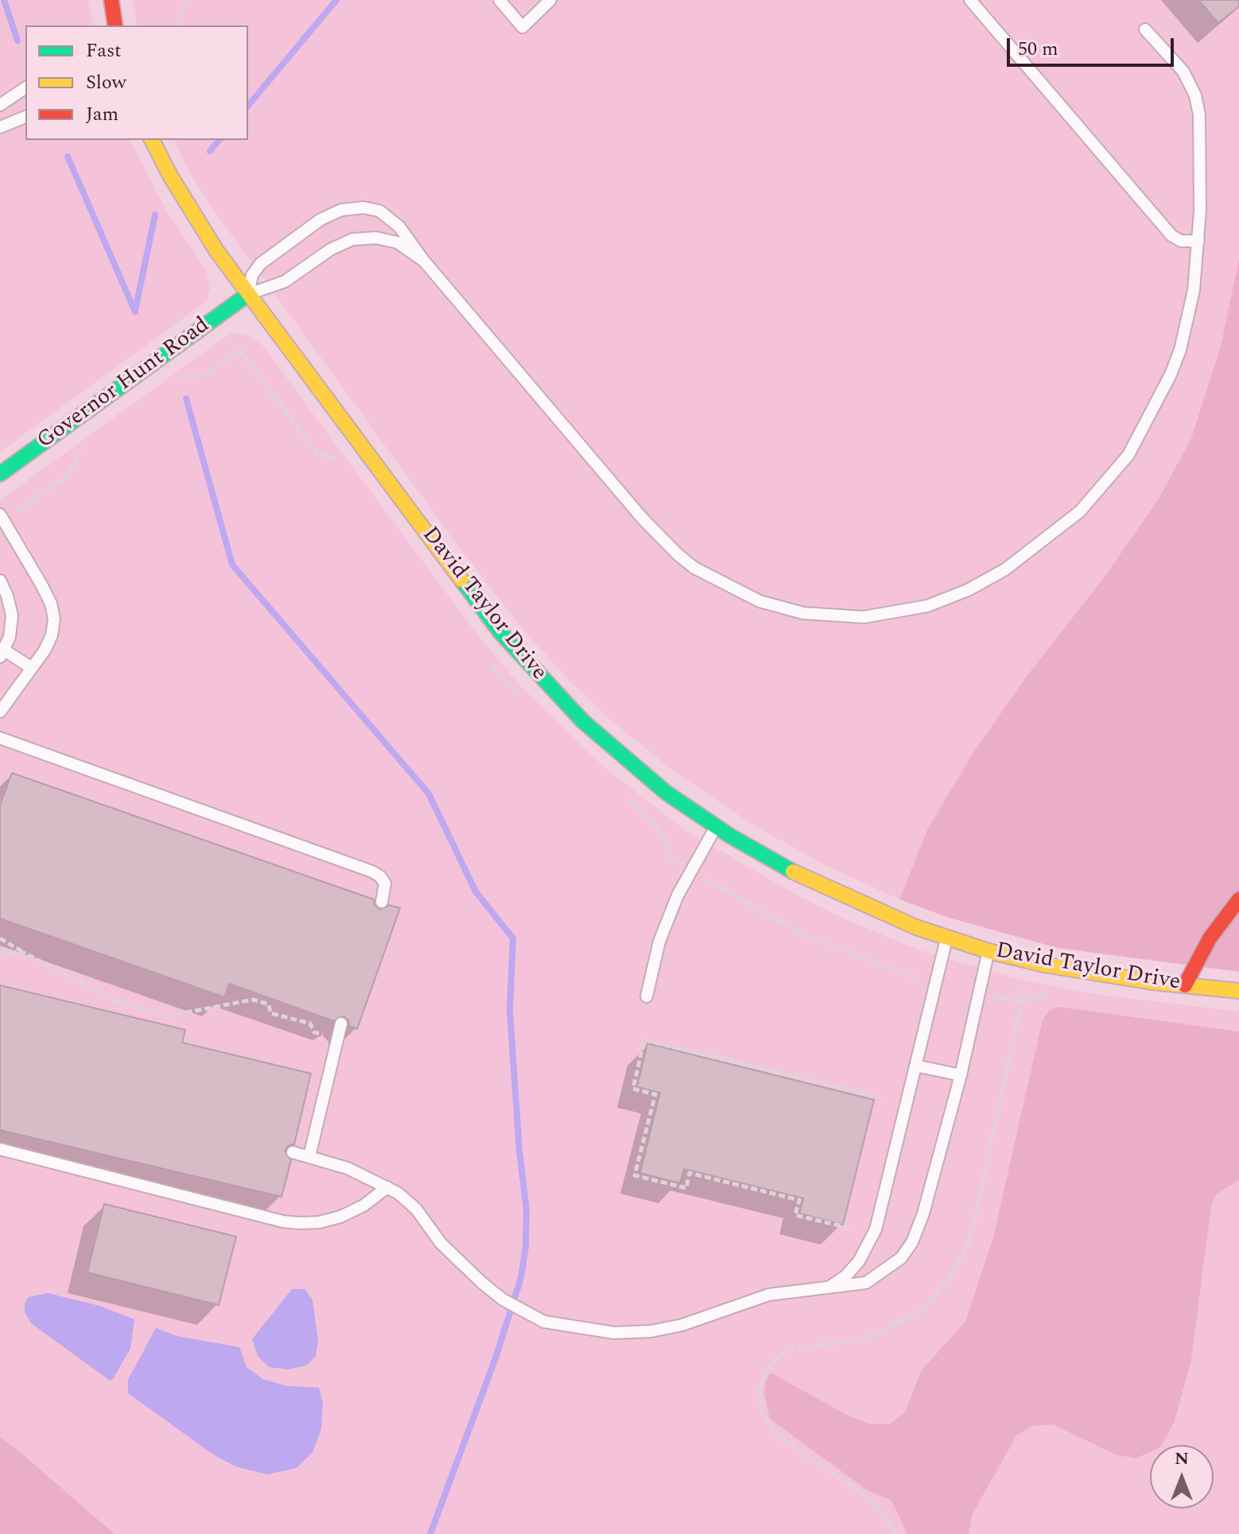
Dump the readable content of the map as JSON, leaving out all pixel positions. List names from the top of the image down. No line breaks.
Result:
{"streets":{"street":["Governor Hunt Road","David Taylor Drive"]},"crossings":[["Governor Hunt Road","David Taylor Drive"]],"legend":["Fast","Slow","Jam"],"scale_bar":"50 m","north":"top"}
